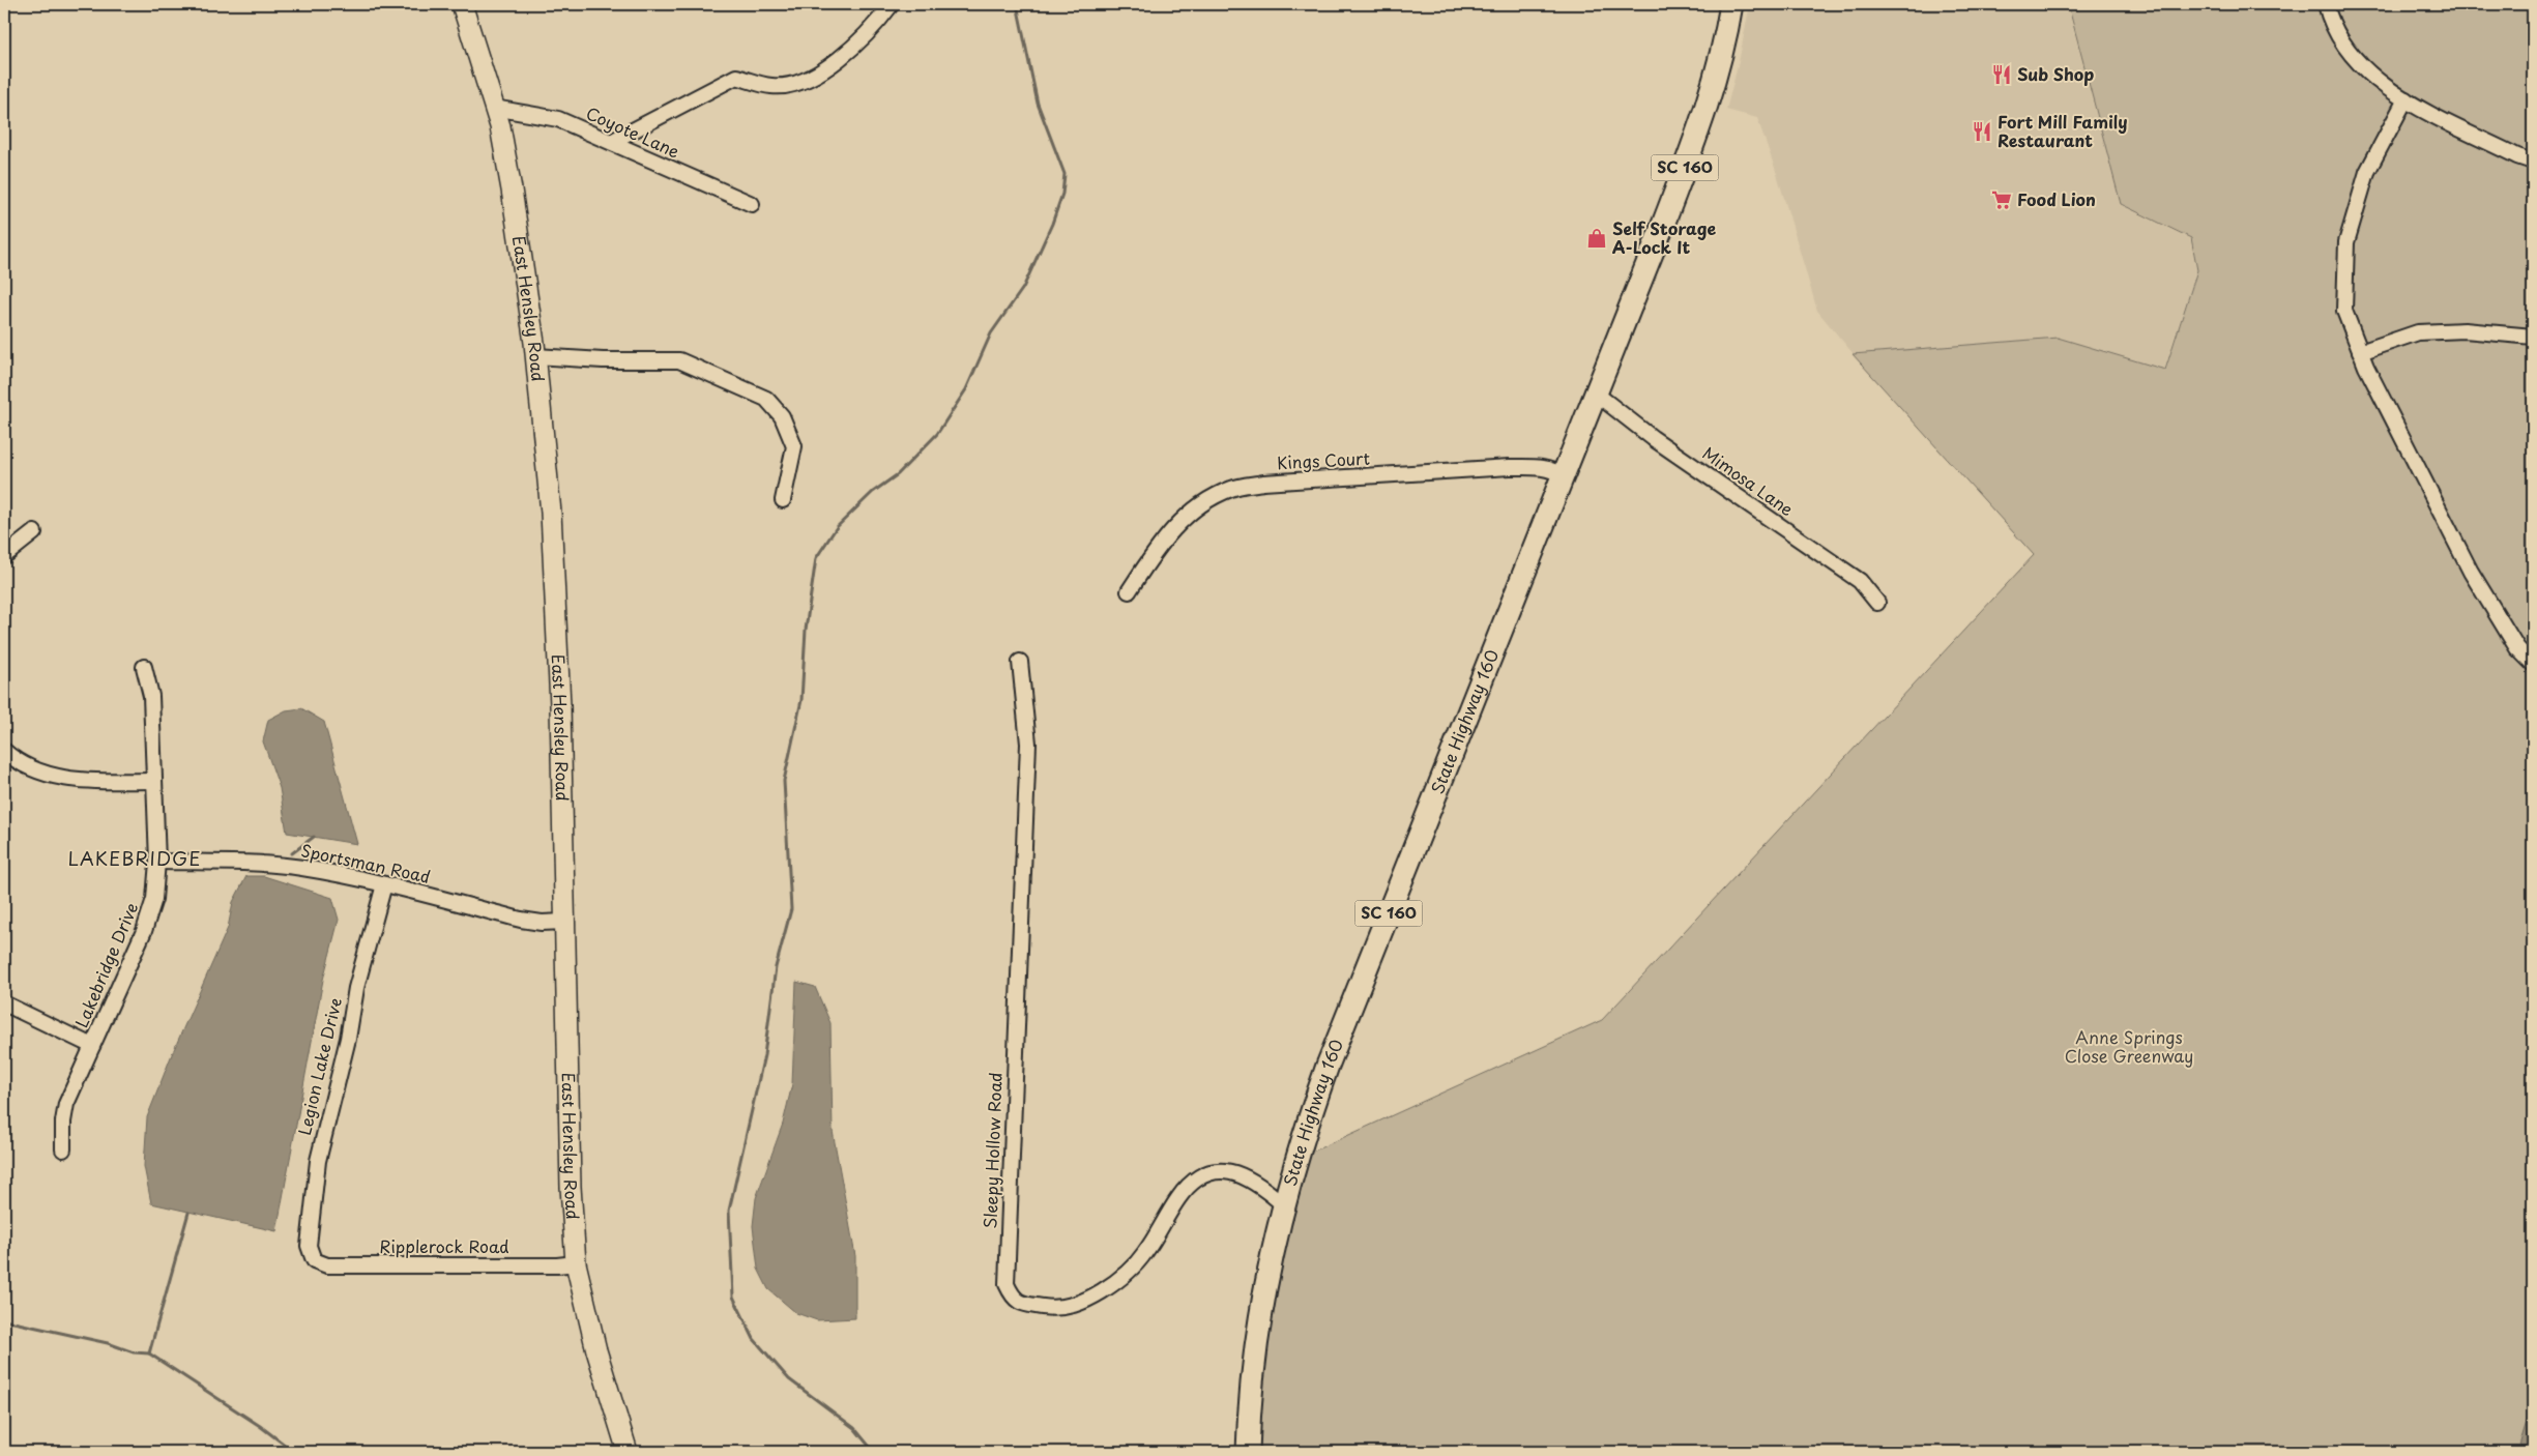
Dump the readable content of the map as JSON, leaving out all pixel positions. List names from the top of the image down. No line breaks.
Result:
{"streets":{"main road":["SC 160","East Hensley Road","State Highway 160"],"street":["Coyote Lane","Kings Court","Mimosa Lane","Sportsman Road","Lakebridge Drive","Legion Lake Drive","Sleepy Hollow Road","Ripplerock Road"]},"crossings":[["Coyote Lane","East Hensley Road"],["East Hensley Road","Sportsman Road"],["East Hensley Road","Ripplerock Road"],["Kings Court","State Highway 160"],["Mimosa Lane","State Highway 160"],["State Highway 160","Sleepy Hollow Road"],["Sportsman Road","Lakebridge Drive"],["Sportsman Road","Legion Lake Drive"],["Legion Lake Drive","Ripplerock Road"]],"districts":["LAKEBRIDGE"],"parks":["Anne Springs Close Greenway"],"places":{"restaurant":["Sub Shop","Fort Mill Family Restaurant"],"supermarket":["Food Lion"],"shop":["Self Storage A-Lock It"]}}
